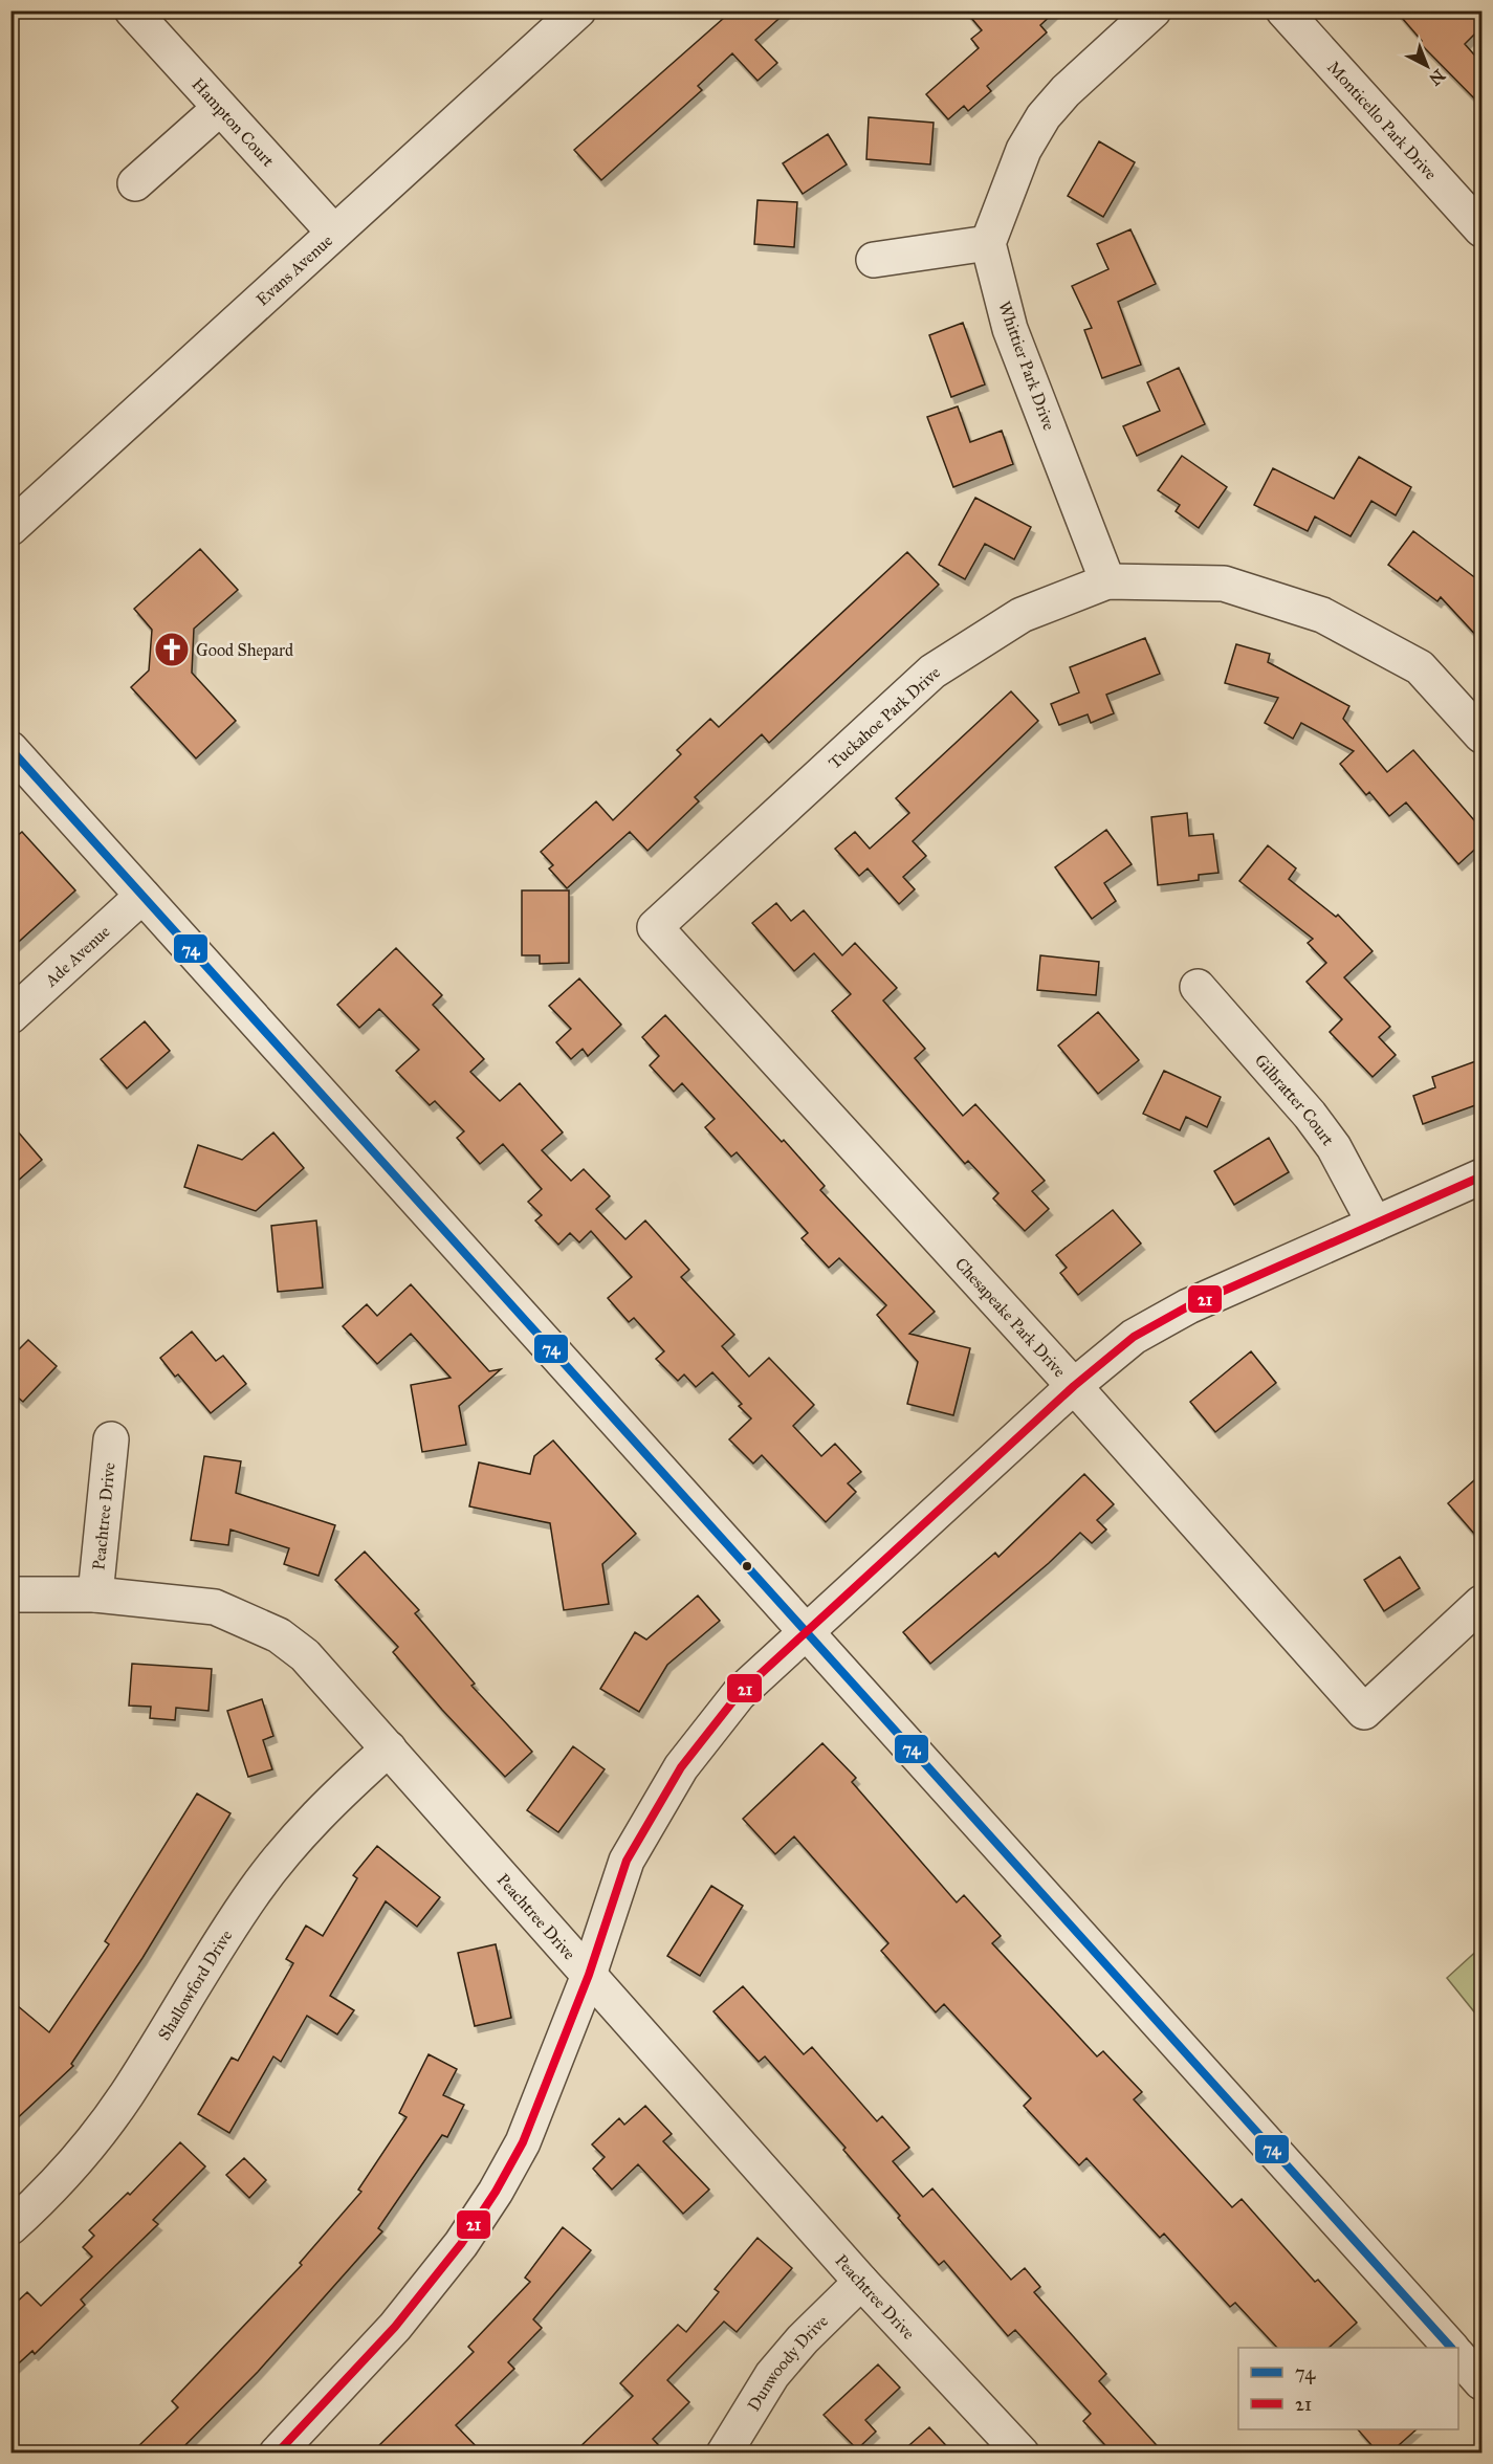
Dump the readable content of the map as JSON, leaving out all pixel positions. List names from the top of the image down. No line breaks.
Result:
{"streets":{"street":["Monticello Park Drive","Hampton Court","Evans Avenue","Whittier Park Drive","Tuckahoe Park Drive","Ade Avenue","Gilbratter Court","Chesapeake Park Drive","Peachtree Drive","Shallowford Drive","Dunwoody Drive"]},"crossings":[["Hampton Court","Evans Avenue"],["Whittier Park Drive","Tuckahoe Park Drive"],["Tuckahoe Park Drive","Chesapeake Park Drive"],["Peachtree Drive","Shallowford Drive"],["Peachtree Drive","Dunwoody Drive"]],"places":{"church":["Good Shepard"]},"lines":["transit line 74","transit line 21"],"legend":["74","21"],"north":"bottom right"}
